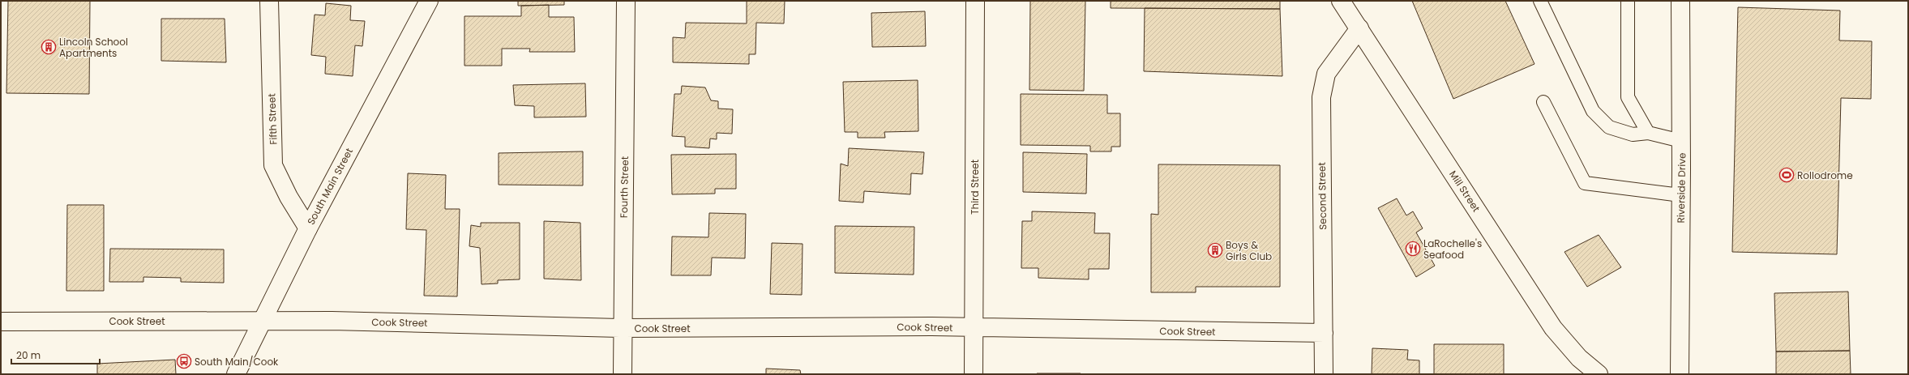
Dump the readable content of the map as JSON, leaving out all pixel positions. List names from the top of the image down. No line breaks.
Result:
{"streets":{"street":["Fifth Street","South Main Street","Fourth Street","Third Street","Riverside Drive","Mill Street","Second Street","Cook Street"]},"crossings":[["Fifth Street","South Main Street"],["South Main Street","Cook Street"],["Fourth Street","Cook Street"],["Third Street","Cook Street"],["Mill Street","Second Street"],["Second Street","Cook Street"]],"places":{"building":["Lincoln School Apartments","Boys & Girls Club"],"sports":["Rollodrome"],"restaurant":["LaRochelle's Seafood"],"bus stop":["South Main/Cook"]},"scale_bar":"20 m"}
